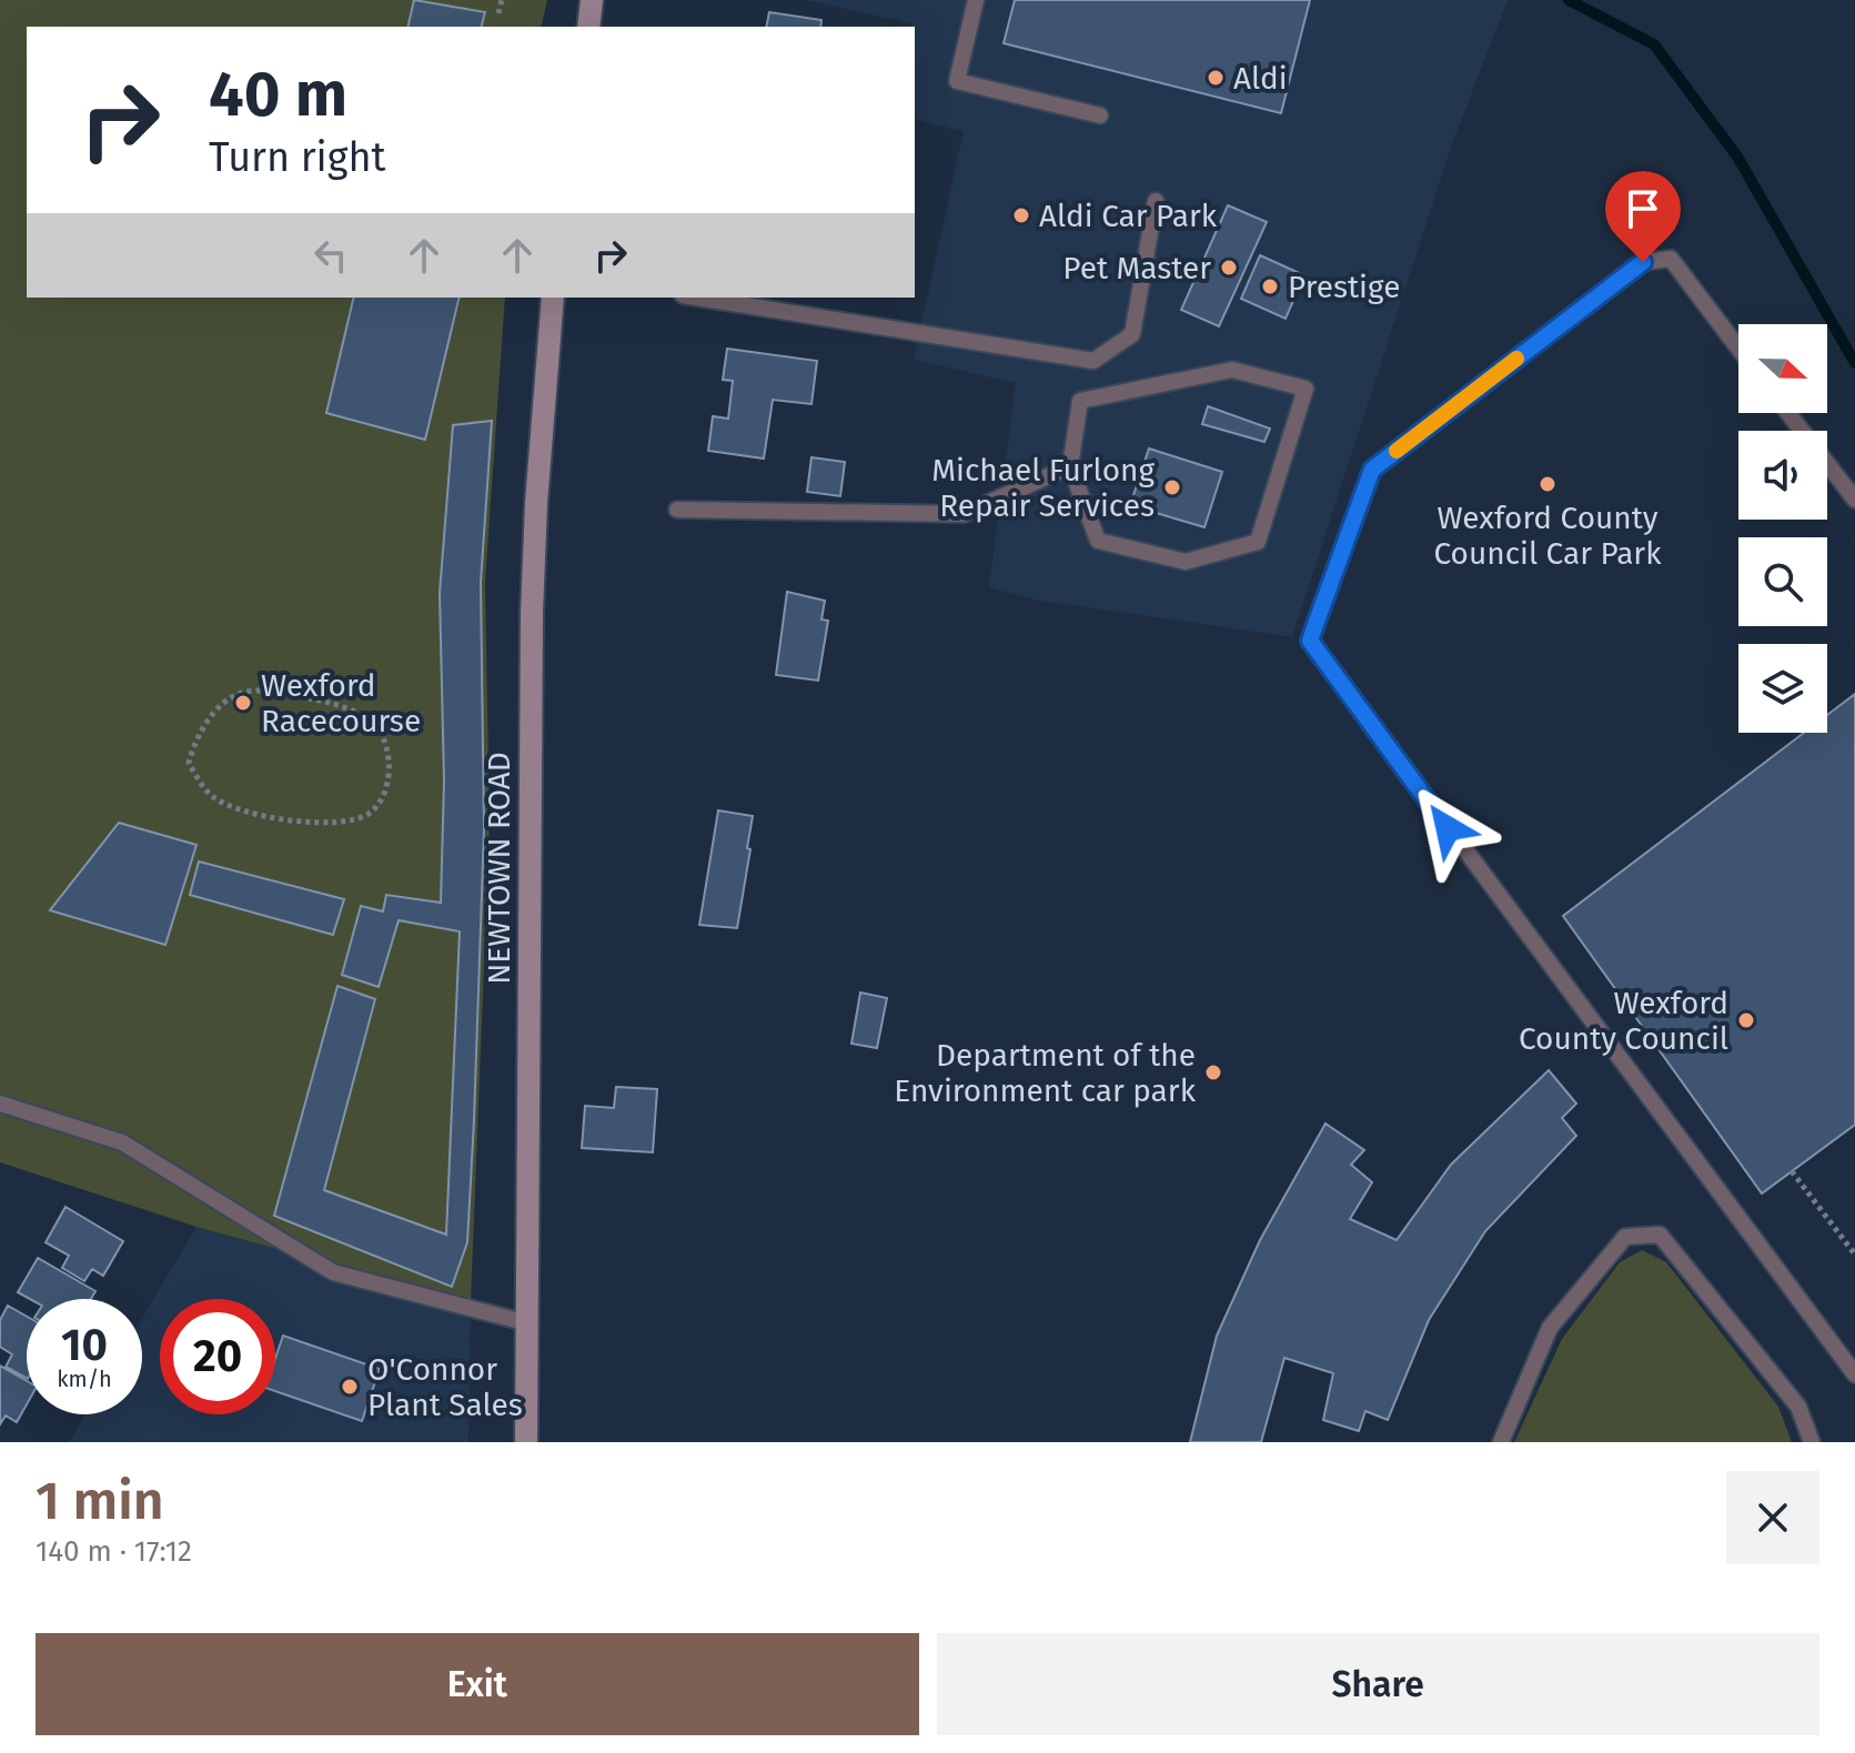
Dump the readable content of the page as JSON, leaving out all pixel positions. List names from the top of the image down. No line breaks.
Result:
{"streets":{"main road":["NEWTOWN ROAD"]},"places":["Aldi","Aldi Car Park","Pet Master","Prestige","Wexford County Council Car Park","Michael Furlong Repair Services","Wexford Racecourse","Wexford County Council","Department of the Environment car park","O'Connor Plant Sales"],"north":"right","page":{"turn":["40 m","Turn right"],"speed":"10 km/h","limit":"20","heading":["1 min","140 m · 17:12"],"buttons":["Exit","Share"]}}
